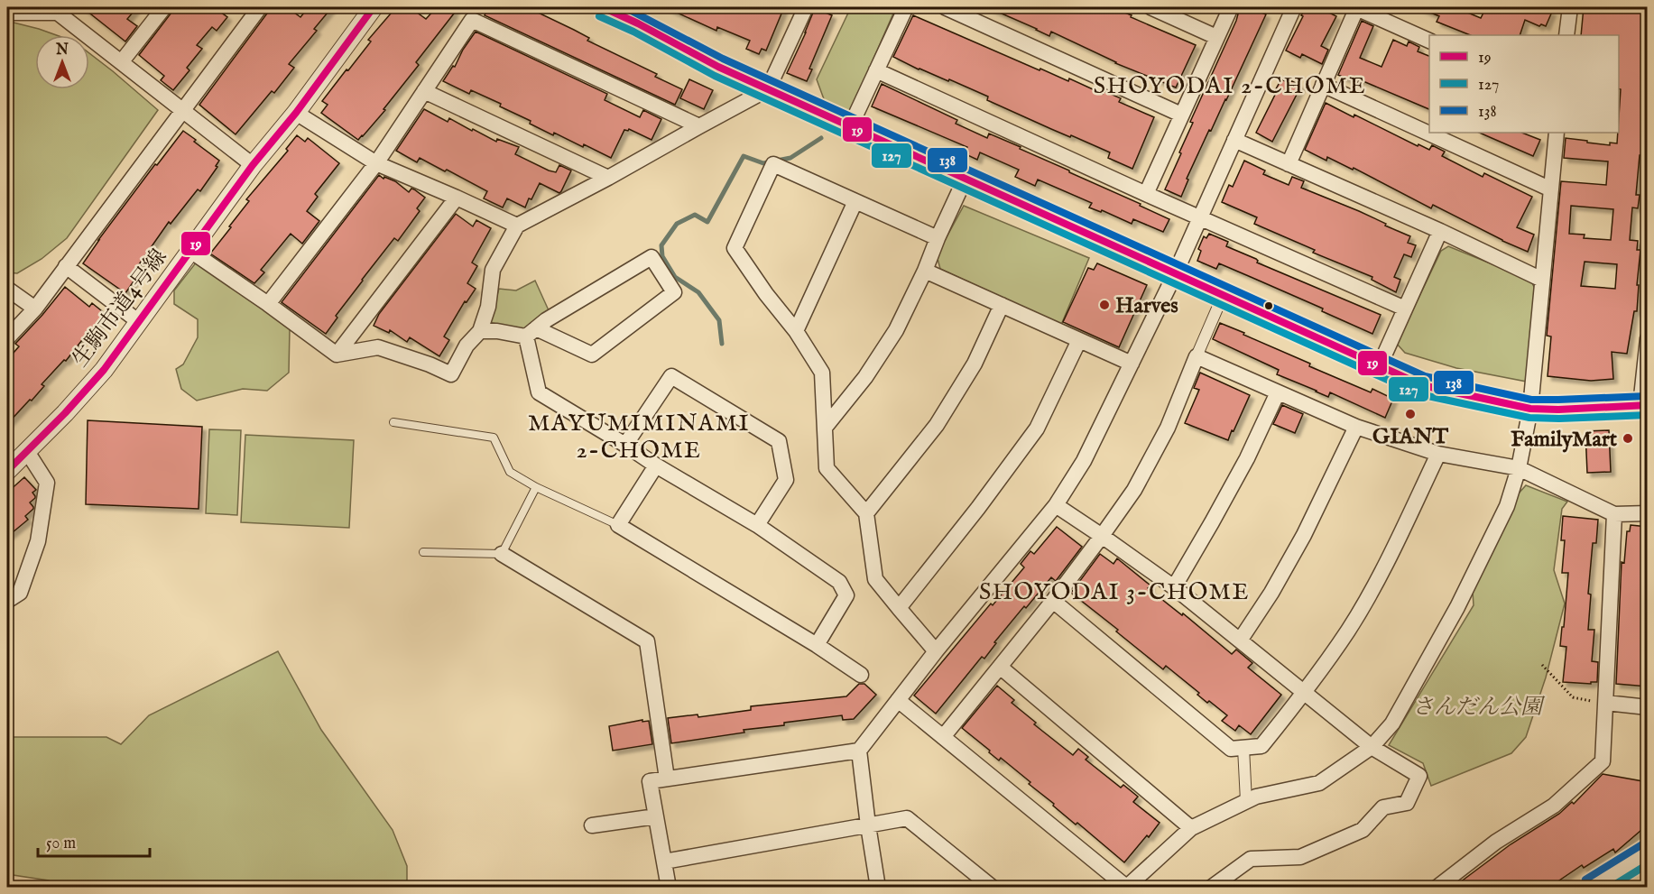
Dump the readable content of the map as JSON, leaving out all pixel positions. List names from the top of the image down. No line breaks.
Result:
{"streets":{"street":["生駒市道4号線"]},"districts":["SHOYODAI 2-CHOME","MAYUMIMINAMI 2-CHOME","SHOYODAI 3-CHOME"],"parks":["さんだん公園"],"places":["Harves","GIANT","FamilyMart"],"lines":["transit line 19","transit line 138","transit line 127"],"legend":["19","127","138"],"scale_bar":"50 m","north":"top"}
